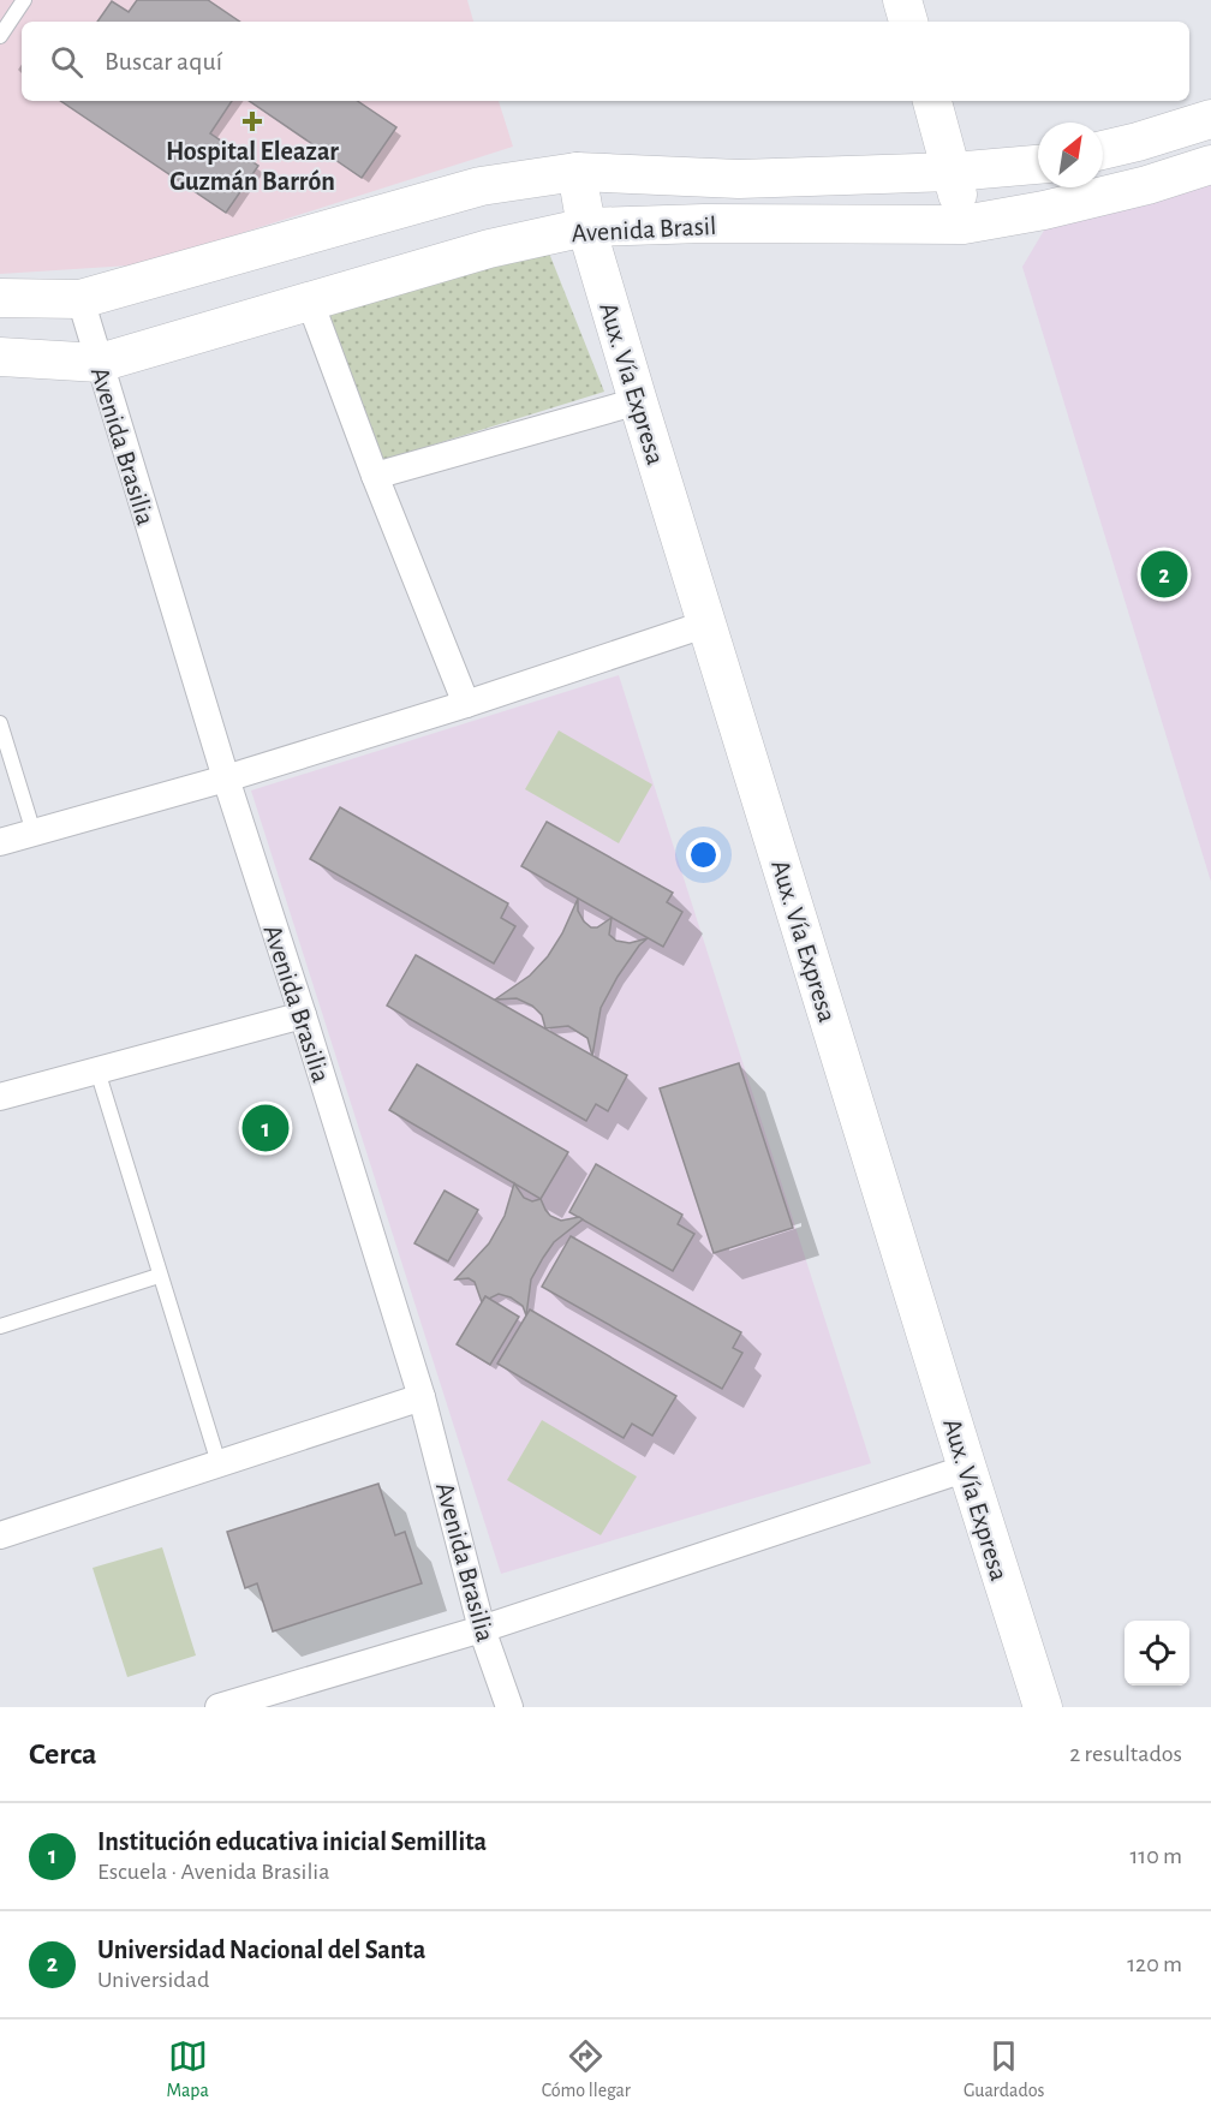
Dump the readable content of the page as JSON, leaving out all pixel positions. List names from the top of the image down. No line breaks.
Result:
{"streets":{"main road":["Avenida Brasil","Aux. Vía Expresa"],"street":["Avenida Brasilia"]},"crossings":[["Avenida Brasil","Aux. Vía Expresa"],["Avenida Brasil","Avenida Brasilia"]],"places":{"health":["Hospital Eleazar Guzmán Barrón"]},"north":"top right","page":{"search":"Buscar aquí","pins":["2","1"],"heading":["Cerca","2 resultados"],"list":[{"mark":"1","name":"Institución educativa inicial Semillita","note":"Escuela · Avenida Brasilia","value":"110 m"},{"mark":"2","name":"Universidad Nacional del Santa","note":"Universidad","value":"120 m"}],"nav":["Mapa","Cómo llegar","Guardados"]}}
